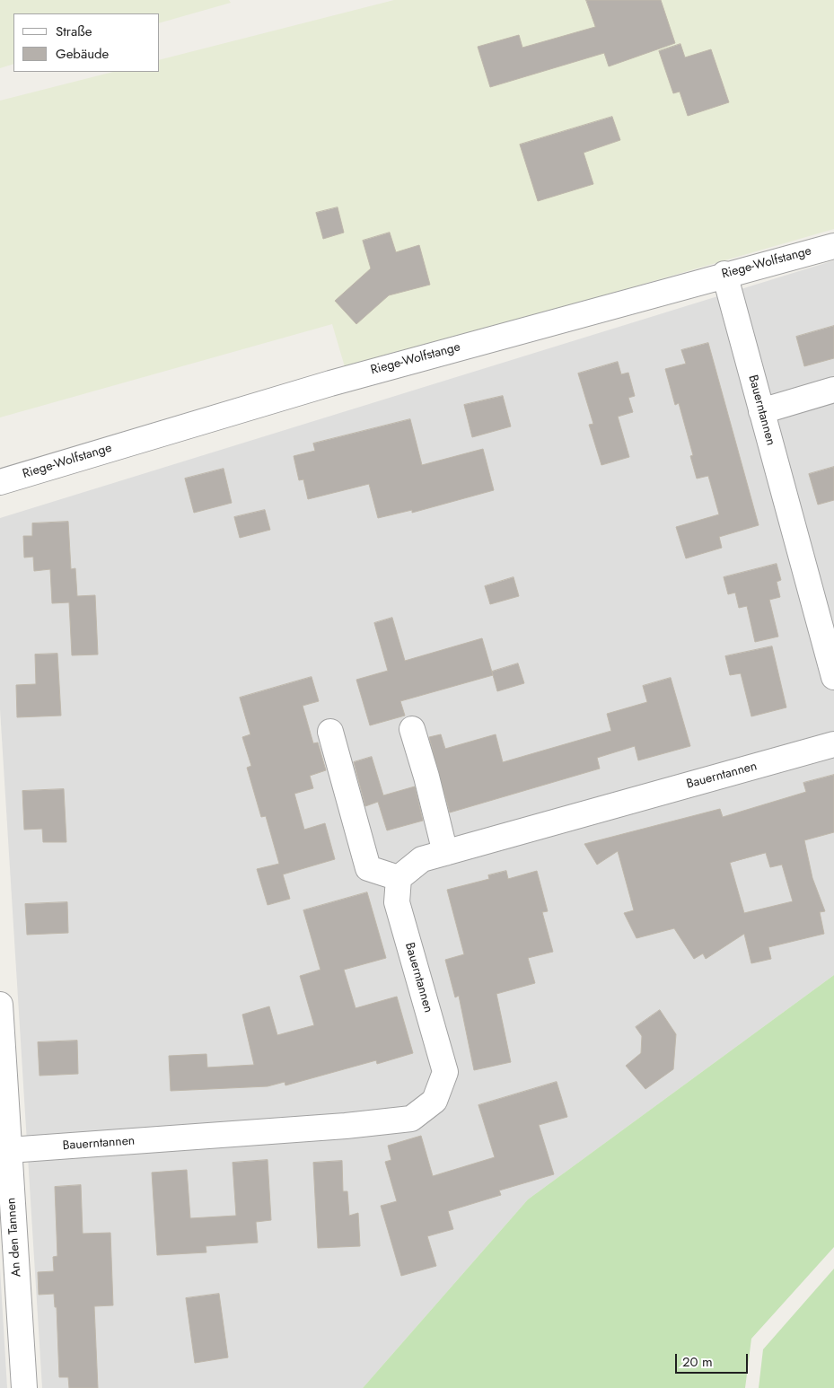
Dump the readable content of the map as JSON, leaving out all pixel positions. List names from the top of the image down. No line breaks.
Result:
{"streets":{"street":["Riege-Wolfstange","Bauerntannen","An den Tannen"]},"crossings":[["Riege-Wolfstange","Bauerntannen"],["Bauerntannen","An den Tannen"]],"legend":["Straße","Gebäude"],"scale_bar":"20 m"}
